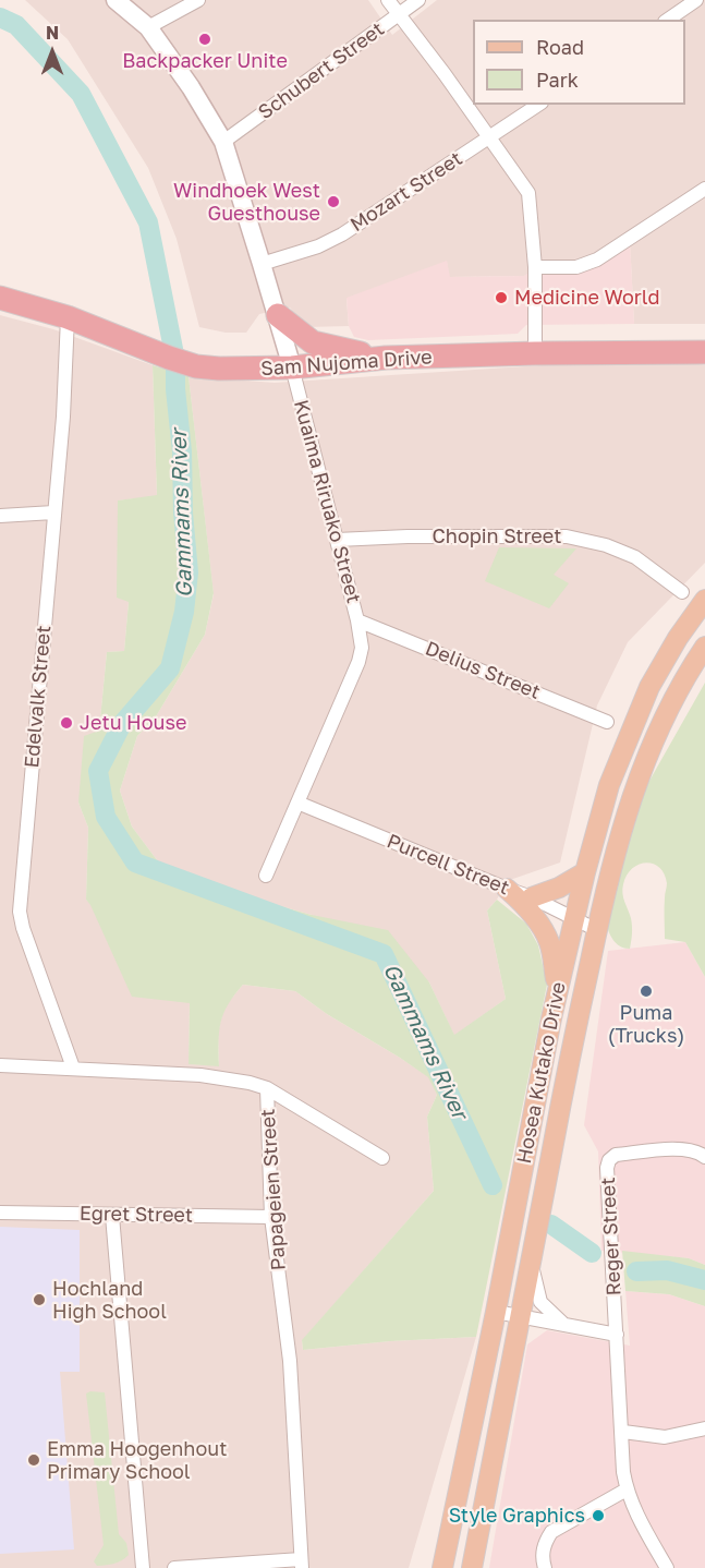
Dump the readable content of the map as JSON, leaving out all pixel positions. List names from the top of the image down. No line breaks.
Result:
{"streets":{"highway":["Sam Nujoma Drive"],"main road":["Hosea Kutako Drive"],"street":["Schubert Street","Mozart Street","Kuaima Riruako Street","Chopin Street","Delius Street","Edelvalk Street","Purcell Street","Papageien Street","Egret Street","Reger Street"]},"crossings":[["Schubert Street","Kuaima Riruako Street"],["Mozart Street","Kuaima Riruako Street"],["Sam Nujoma Drive","Kuaima Riruako Street"],["Sam Nujoma Drive","Edelvalk Street"],["Kuaima Riruako Street","Chopin Street"],["Kuaima Riruako Street","Delius Street"],["Kuaima Riruako Street","Purcell Street"],["Edelvalk Street","Papageien Street"],["Purcell Street","Hosea Kutako Drive"],["Papageien Street","Egret Street"]],"water":["Gammams River"],"places":["Backpacker Unite","Windhoek West Guesthouse","Medicine World","Jetu House","Puma (Trucks)","Hochland High School","Emma Hoogenhout Primary School","Style Graphics"],"legend":["Road","Park"],"north":"top"}
